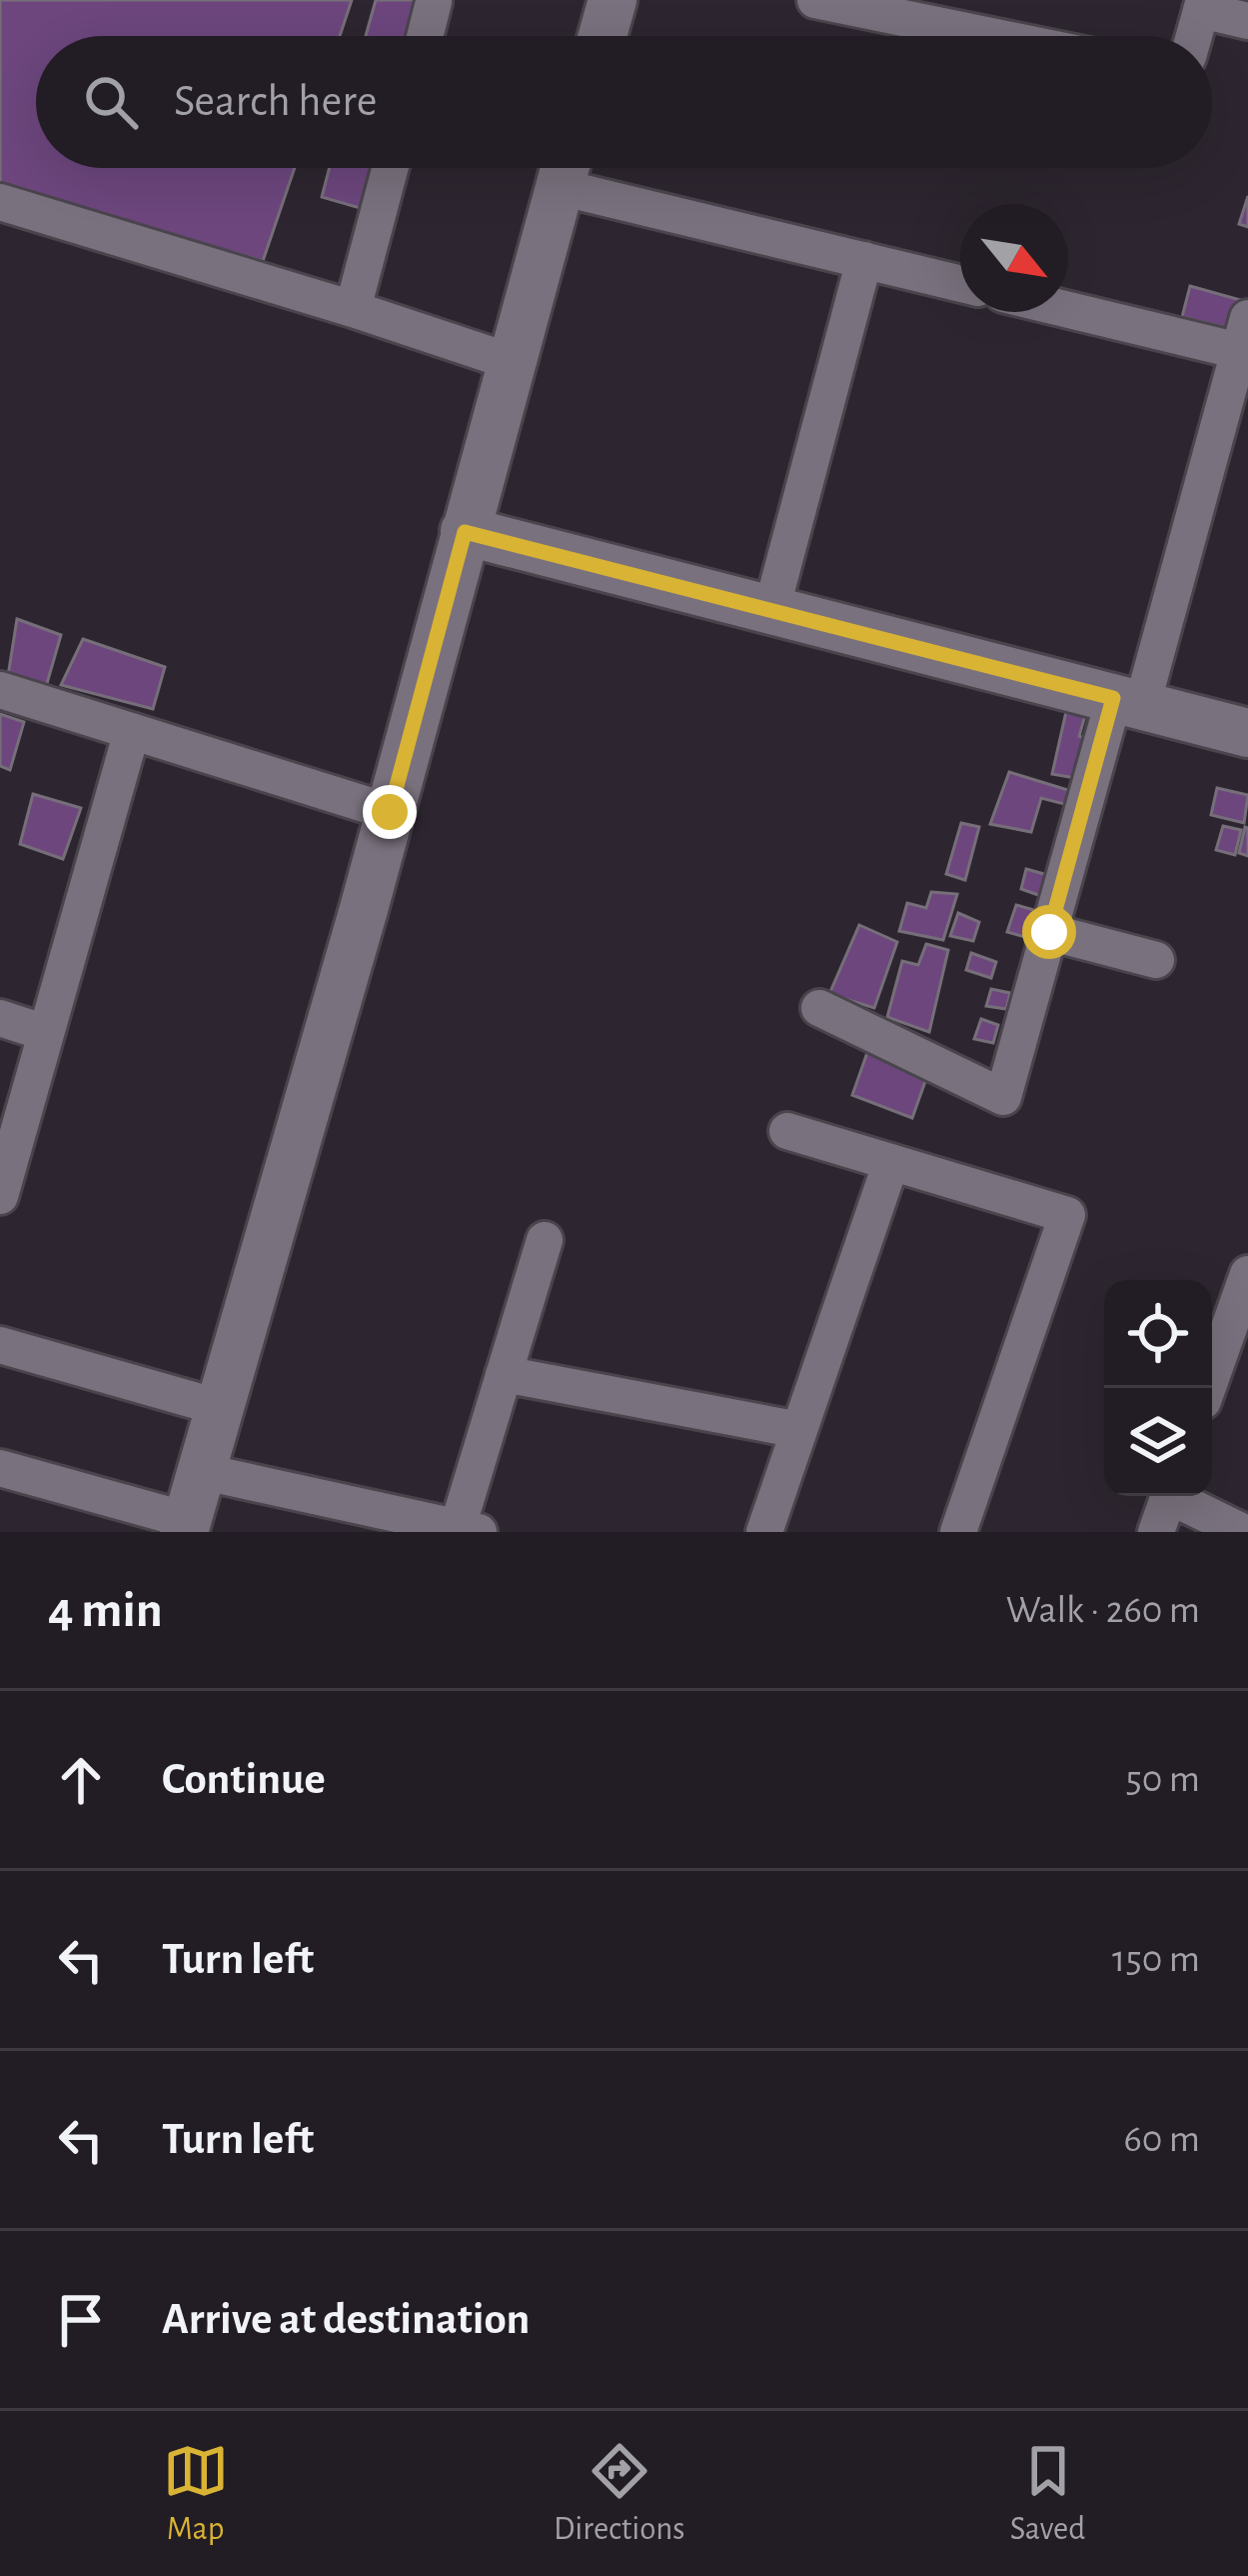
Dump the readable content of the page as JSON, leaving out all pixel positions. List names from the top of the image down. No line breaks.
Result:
{"north":"bottom right","page":{"search":"Search here","heading":["4 min","Walk · 260 m"],"list":[["Continue","50 m"],["Turn left","150 m"],["Turn left","60 m"],"Arrive at destination"],"nav":["Map","Directions","Saved"]}}
